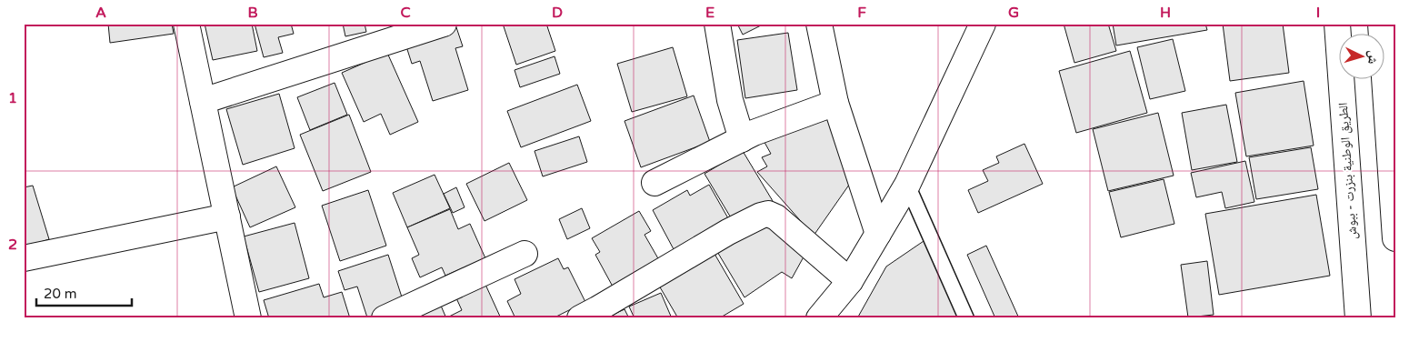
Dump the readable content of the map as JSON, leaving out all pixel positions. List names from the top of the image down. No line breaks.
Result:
{"streets":{"street":["الطريق الوطنية بنزرت - ببوش"]},"scale_bar":"20 m","north":"right","grid":{"columns":["A","B","C","D","E","F","G","H","I"],"rows":["1","2"]}}
